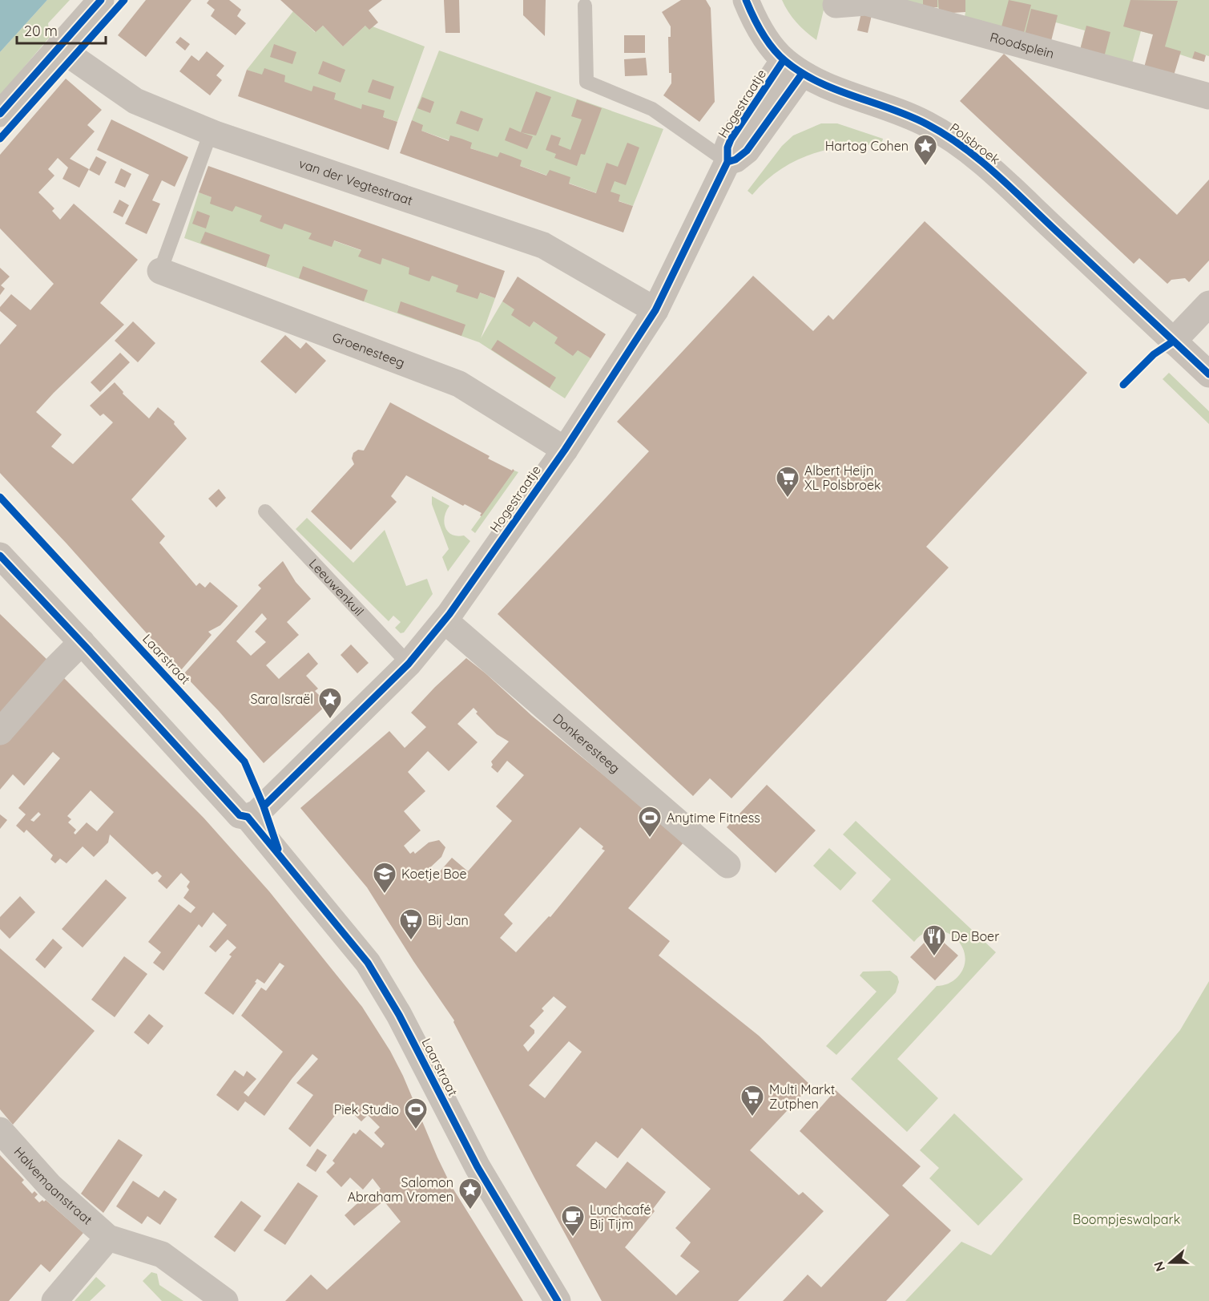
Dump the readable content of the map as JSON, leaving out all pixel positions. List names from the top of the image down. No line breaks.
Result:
{"streets":{"street":["Roodsplein","Hogestraatje","Polsbroek","van der Vegtestraat","Groenesteeg","Laarstraat","Donkeresteeg","Halvemaanstraat"],"lane":["Leeuwenkuil"]},"crossings":[["Hogestraatje","van der Vegtestraat"],["Hogestraatje","Groenesteeg"],["Hogestraatje","Leeuwenkuil"],["Hogestraatje","Laarstraat"],["Hogestraatje","Donkeresteeg"]],"parks":["Boompjeswalpark"],"places":{"place":["Hartog Cohen","Sara Israël","Salomon Abraham Vromen"],"supermarket":["Albert Heijn XL Polsbroek","Bij Jan","Multi Markt Zutphen"],"sports":["Anytime Fitness","Piek Studio"],"school or university":["Koetje Boe"],"restaurant":["De Boer"],"cafe":["Lunchcafé Bij Tijm"]},"scale_bar":"20 m","north":"left"}
